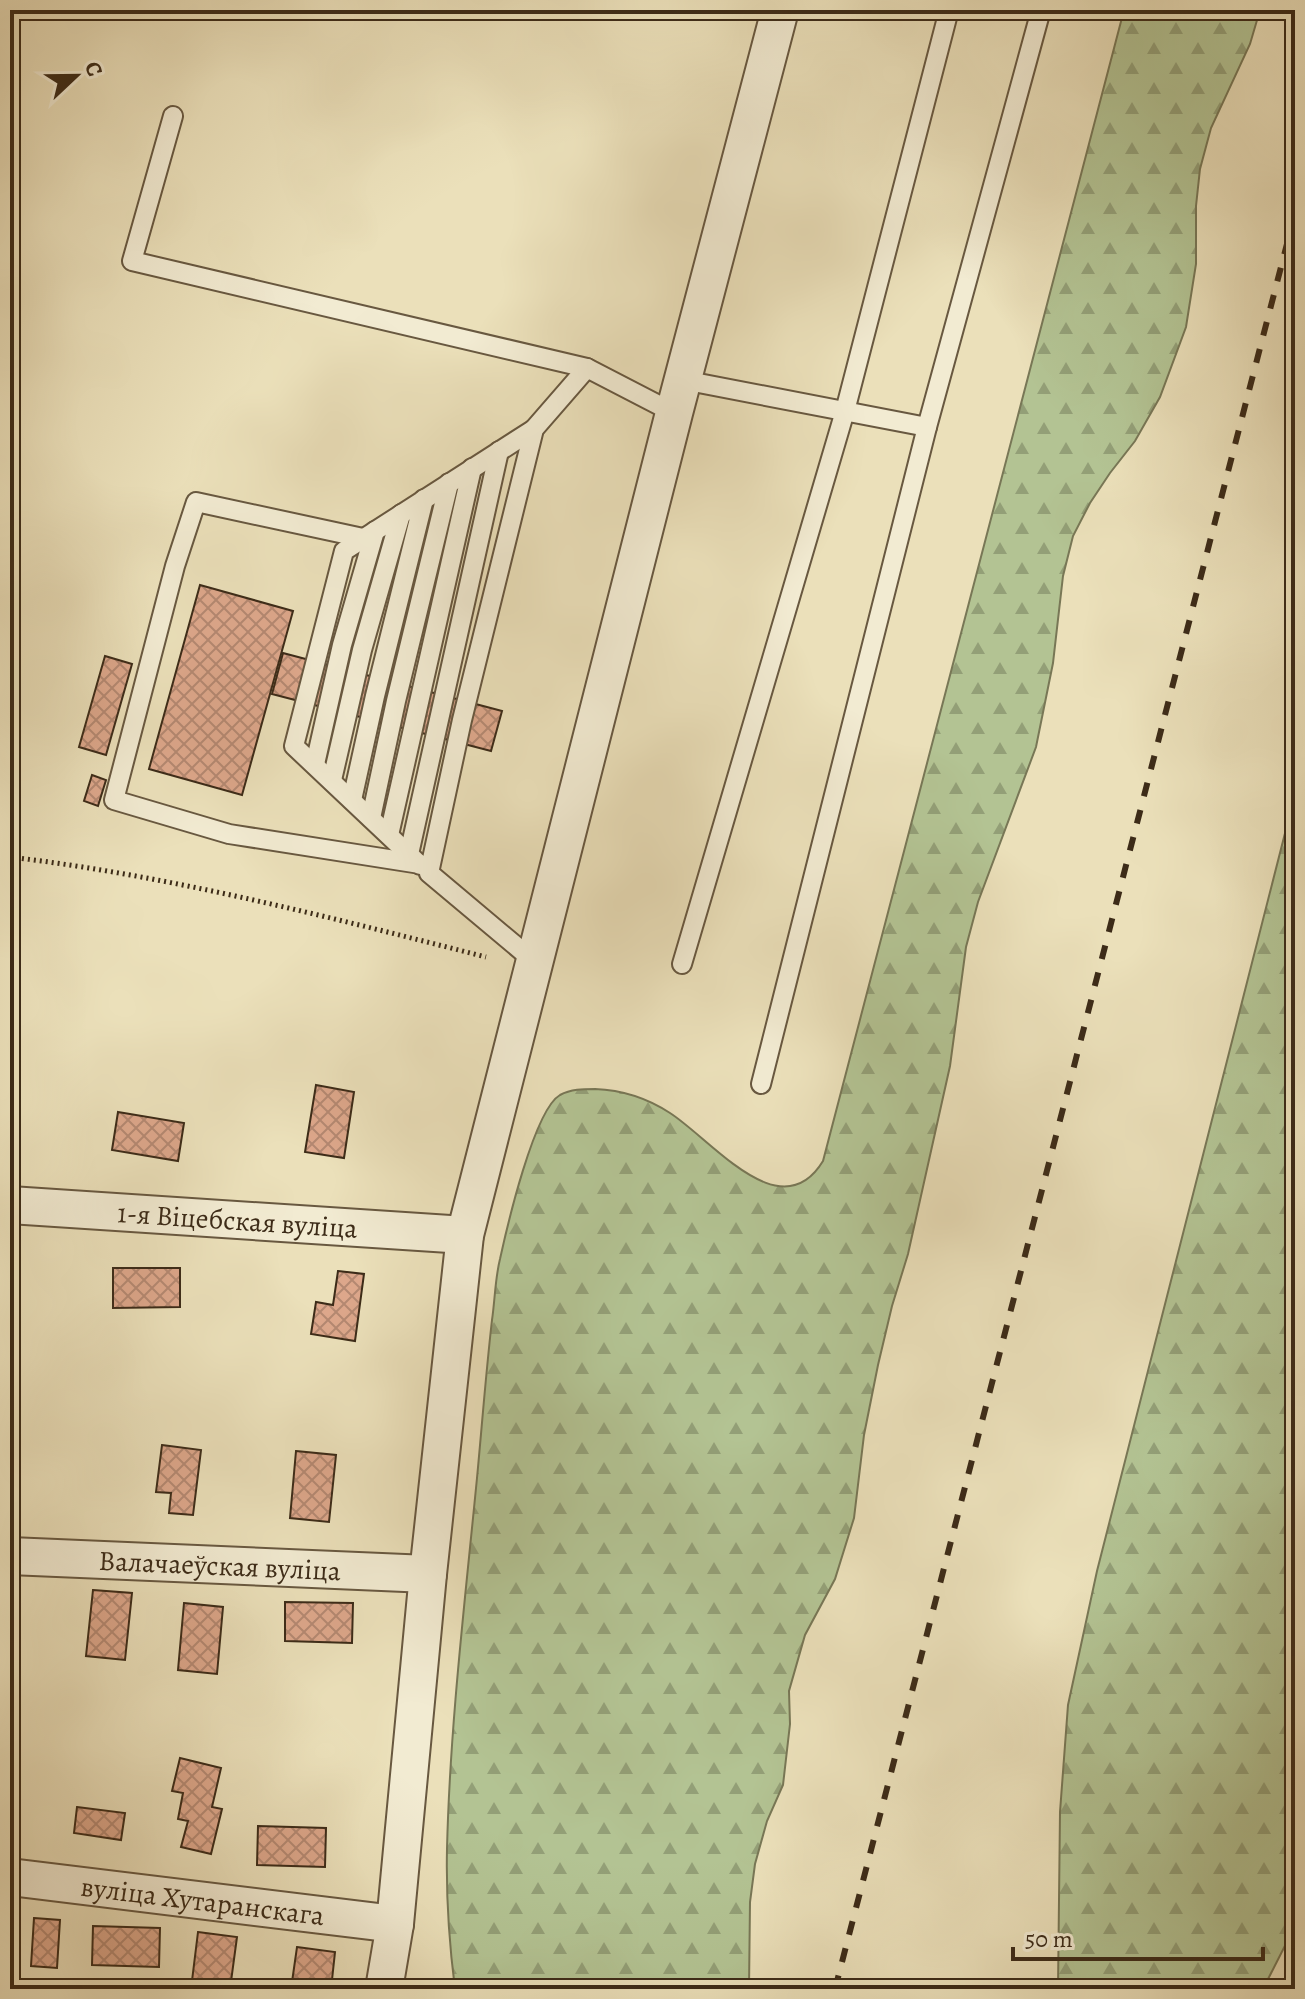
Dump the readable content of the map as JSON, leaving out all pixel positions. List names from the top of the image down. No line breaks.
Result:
{"streets":{"street":["1-я Віцебская вуліца","Валачаеўская вуліца","вуліца Хутаранскага"]},"scale_bar":"50 m","north":"right"}
